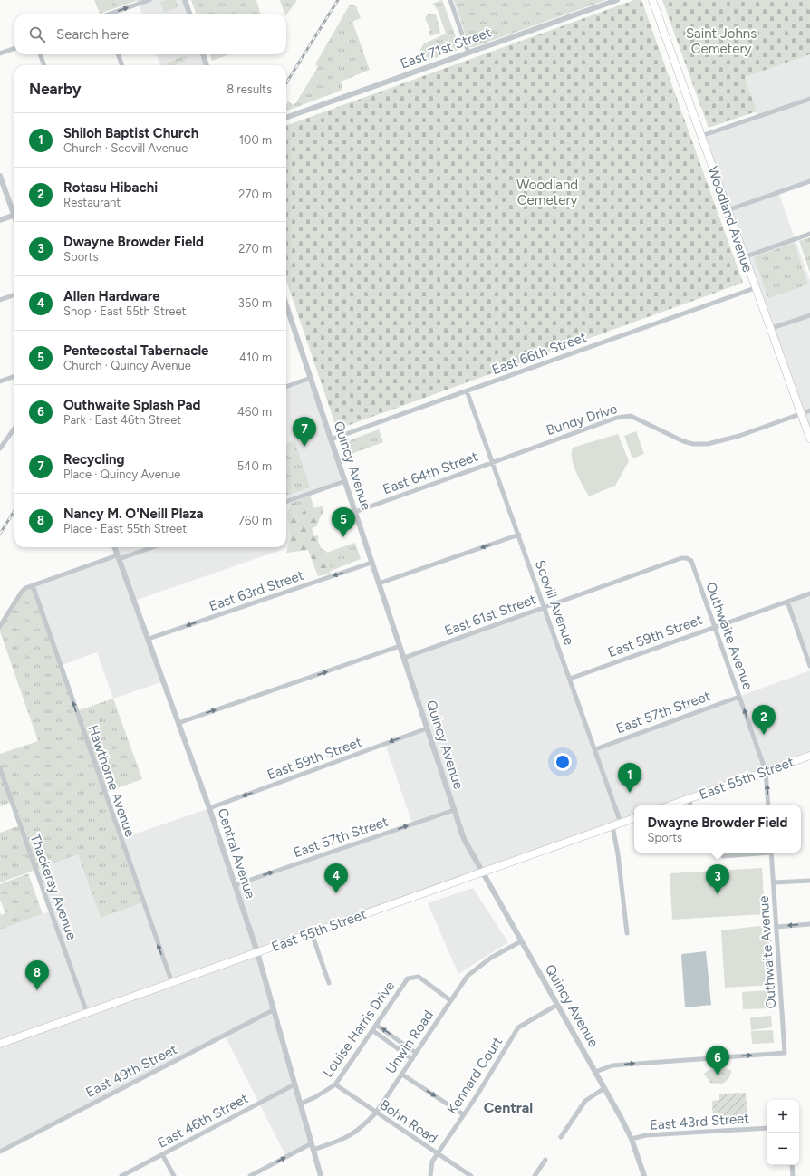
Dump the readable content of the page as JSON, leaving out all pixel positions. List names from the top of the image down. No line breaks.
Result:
{"streets":{"main road":["Woodland Avenue","East 55th Street"],"street":["East 71st Street","East 66th Street","Bundy Drive","Quincy Avenue","East 64th Street","East 63rd Street","Scovill Avenue","East 61st Street","East 59th Street","Outhwaite Avenue","East 57th Street","Hawthorne Avenue","Central Avenue","Thackeray Avenue","Louise Harris Drive","Unwin Road","East 49th Street","Kennard Court","East 46th Street","Bohn Road","East 43rd Street"]},"crossings":[["Woodland Avenue","East 66th Street"],["Woodland Avenue","Bundy Drive"],["East 66th Street","Quincy Avenue"],["East 66th Street","Scovill Avenue"],["Bundy Drive","East 64th Street"],["Bundy Drive","Scovill Avenue"],["Quincy Avenue","East 64th Street"],["Quincy Avenue","East 63rd Street"],["Quincy Avenue","East 61st Street"],["Quincy Avenue","East 59th Street"],["Quincy Avenue","Outhwaite Avenue"],["Quincy Avenue","East 57th Street"],["Quincy Avenue","East 55th Street"],["Quincy Avenue","Unwin Road"],["Quincy Avenue","Kennard Court"],["Quincy Avenue","East 43rd Street"],["East 64th Street","Scovill Avenue"],["East 63rd Street","Central Avenue"],["Scovill Avenue","East 61st Street"],["Scovill Avenue","East 59th Street"],["Scovill Avenue","East 57th Street"],["Scovill Avenue","East 55th Street"],["East 61st Street","Outhwaite Avenue"],["East 59th Street","Outhwaite Avenue"],["East 59th Street","Central Avenue"],["Outhwaite Avenue","East 57th Street"],["Outhwaite Avenue","East 55th Street"],["East 57th Street","Central Avenue"],["East 55th Street","Hawthorne Avenue"],["East 55th Street","Central Avenue"],["East 55th Street","Thackeray Avenue"],["Central Avenue","Louise Harris Drive"],["Central Avenue","Unwin Road"],["Central Avenue","East 49th Street"],["Central Avenue","East 46th Street"],["Louise Harris Drive","Unwin Road"],["Louise Harris Drive","Bohn Road"],["Unwin Road","Bohn Road"],["Kennard Court","Bohn Road"]],"one_way":["East 63rd Street","East 59th Street","East 57th Street","Hawthorne Avenue"],"districts":["Central"],"parks":["Saint Johns Cemetery","Woodland Cemetery"],"page":{"search":"Search here","heading":["Nearby","8 results"],"list":[{"mark":"1","name":"Shiloh Baptist Church","note":"Church · Scovill Avenue","value":"100 m"},{"mark":"2","name":"Rotasu Hibachi","note":"Restaurant","value":"270 m"},{"mark":"3","name":"Dwayne Browder Field","note":"Sports","value":"270 m"},{"mark":"4","name":"Allen Hardware","note":"Shop · East 55th Street","value":"350 m"},{"mark":"5","name":"Pentecostal Tabernacle","note":"Church · Quincy Avenue","value":"410 m"},{"mark":"6","name":"Outhwaite Splash Pad","note":"Park · East 46th Street","value":"460 m"},{"mark":"7","name":"Recycling","note":"Place · Quincy Avenue","value":"540 m"},{"mark":"8","name":"Nancy M. O'Neill Plaza","note":"Place · East 55th Street","value":"760 m"}],"pins":["7","5","2","1","4","3","8","6"],"popup":["Dwayne Browder Field","Sports"],"map_buttons":["+","−"]}}
